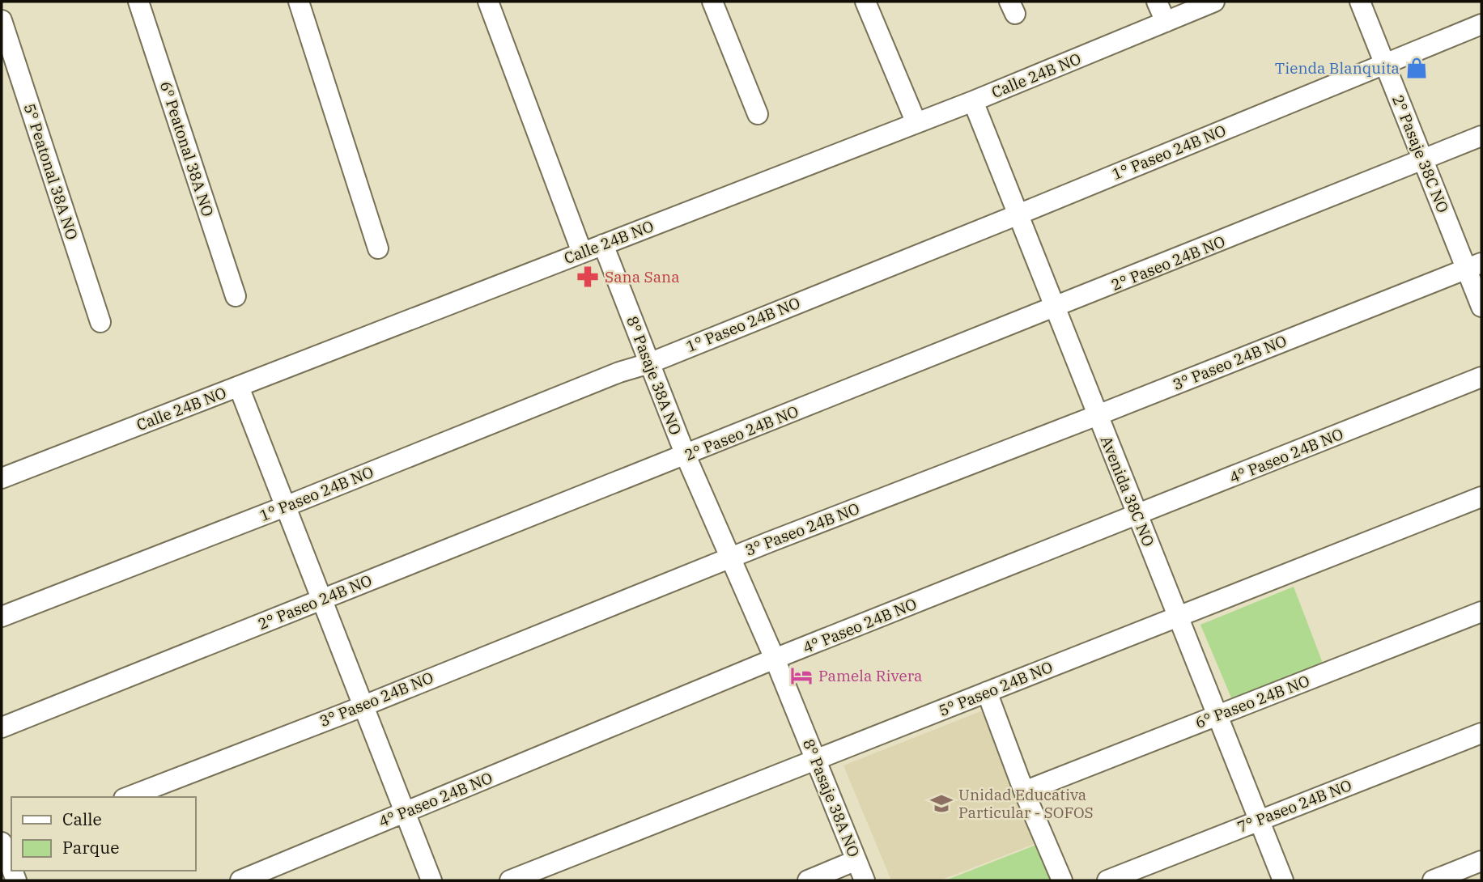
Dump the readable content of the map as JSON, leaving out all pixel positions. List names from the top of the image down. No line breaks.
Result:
{"streets":{"street":["Calle 24B NO","6º Peatonal 38A NO","1° Paseo 24B NO","2° Pasaje 38C NO","5° Peatonal 38A NO","2° Paseo 24B NO","3° Paseo 24B NO","8° Pasaje 38A NO","4° Paseo 24B NO","Avenida 38C NO","5° Paseo 24B NO","6° Paseo 24B NO","7° Paseo 24B NO"]},"crossings":[["Calle 24B NO","8° Pasaje 38A NO"],["Calle 24B NO","Avenida 38C NO"],["1° Paseo 24B NO","2° Pasaje 38C NO"],["1° Paseo 24B NO","8° Pasaje 38A NO"],["1° Paseo 24B NO","Avenida 38C NO"],["2° Pasaje 38C NO","2° Paseo 24B NO"],["2° Pasaje 38C NO","3° Paseo 24B NO"],["2° Paseo 24B NO","8° Pasaje 38A NO"],["2° Paseo 24B NO","Avenida 38C NO"],["3° Paseo 24B NO","8° Pasaje 38A NO"],["3° Paseo 24B NO","Avenida 38C NO"],["8° Pasaje 38A NO","4° Paseo 24B NO"],["8° Pasaje 38A NO","5° Paseo 24B NO"],["4° Paseo 24B NO","Avenida 38C NO"],["Avenida 38C NO","5° Paseo 24B NO"],["Avenida 38C NO","6° Paseo 24B NO"],["Avenida 38C NO","7° Paseo 24B NO"]],"places":{"shop":["Tienda Blanquita"],"pharmacy":["Sana Sana"],"hotel":["Pamela Rivera"],"school or university":["Unidad Educativa Particular - SOFOS"]},"legend":["Calle","Parque"]}
